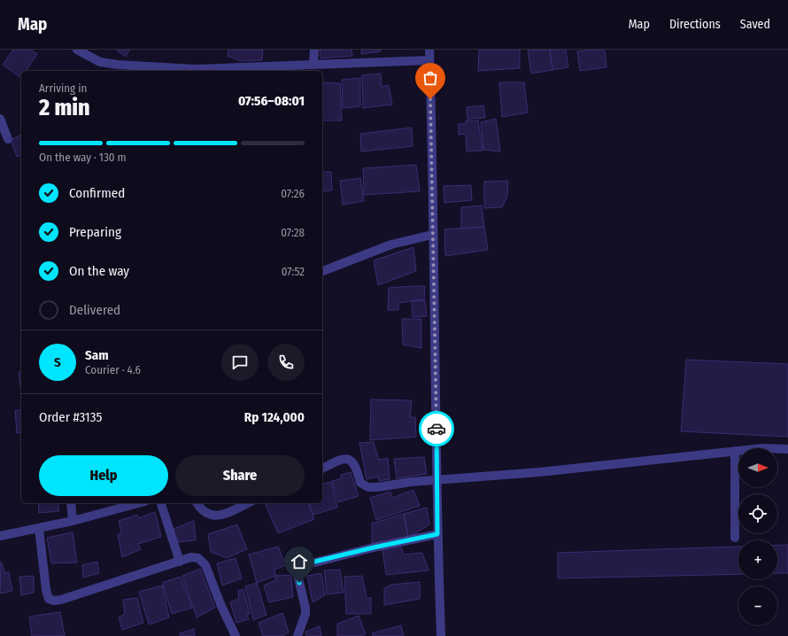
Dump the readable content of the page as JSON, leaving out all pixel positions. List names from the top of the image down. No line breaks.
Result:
{"north":"right","page":{"header":"Map","nav":["Map","Directions","Saved"],"heading":["2 min","Arriving in","07:56–08:01"],"panel":["Sam","Courier · 4.6","Order #3135","Rp 124,000"],"bar":"On the way · 130 m","list":[["Confirmed","07:26"],["Preparing","07:28"],["On the way","07:52"],"Delivered"],"round":"S","map_buttons":["+","−"],"buttons":["Help","Share"]}}
